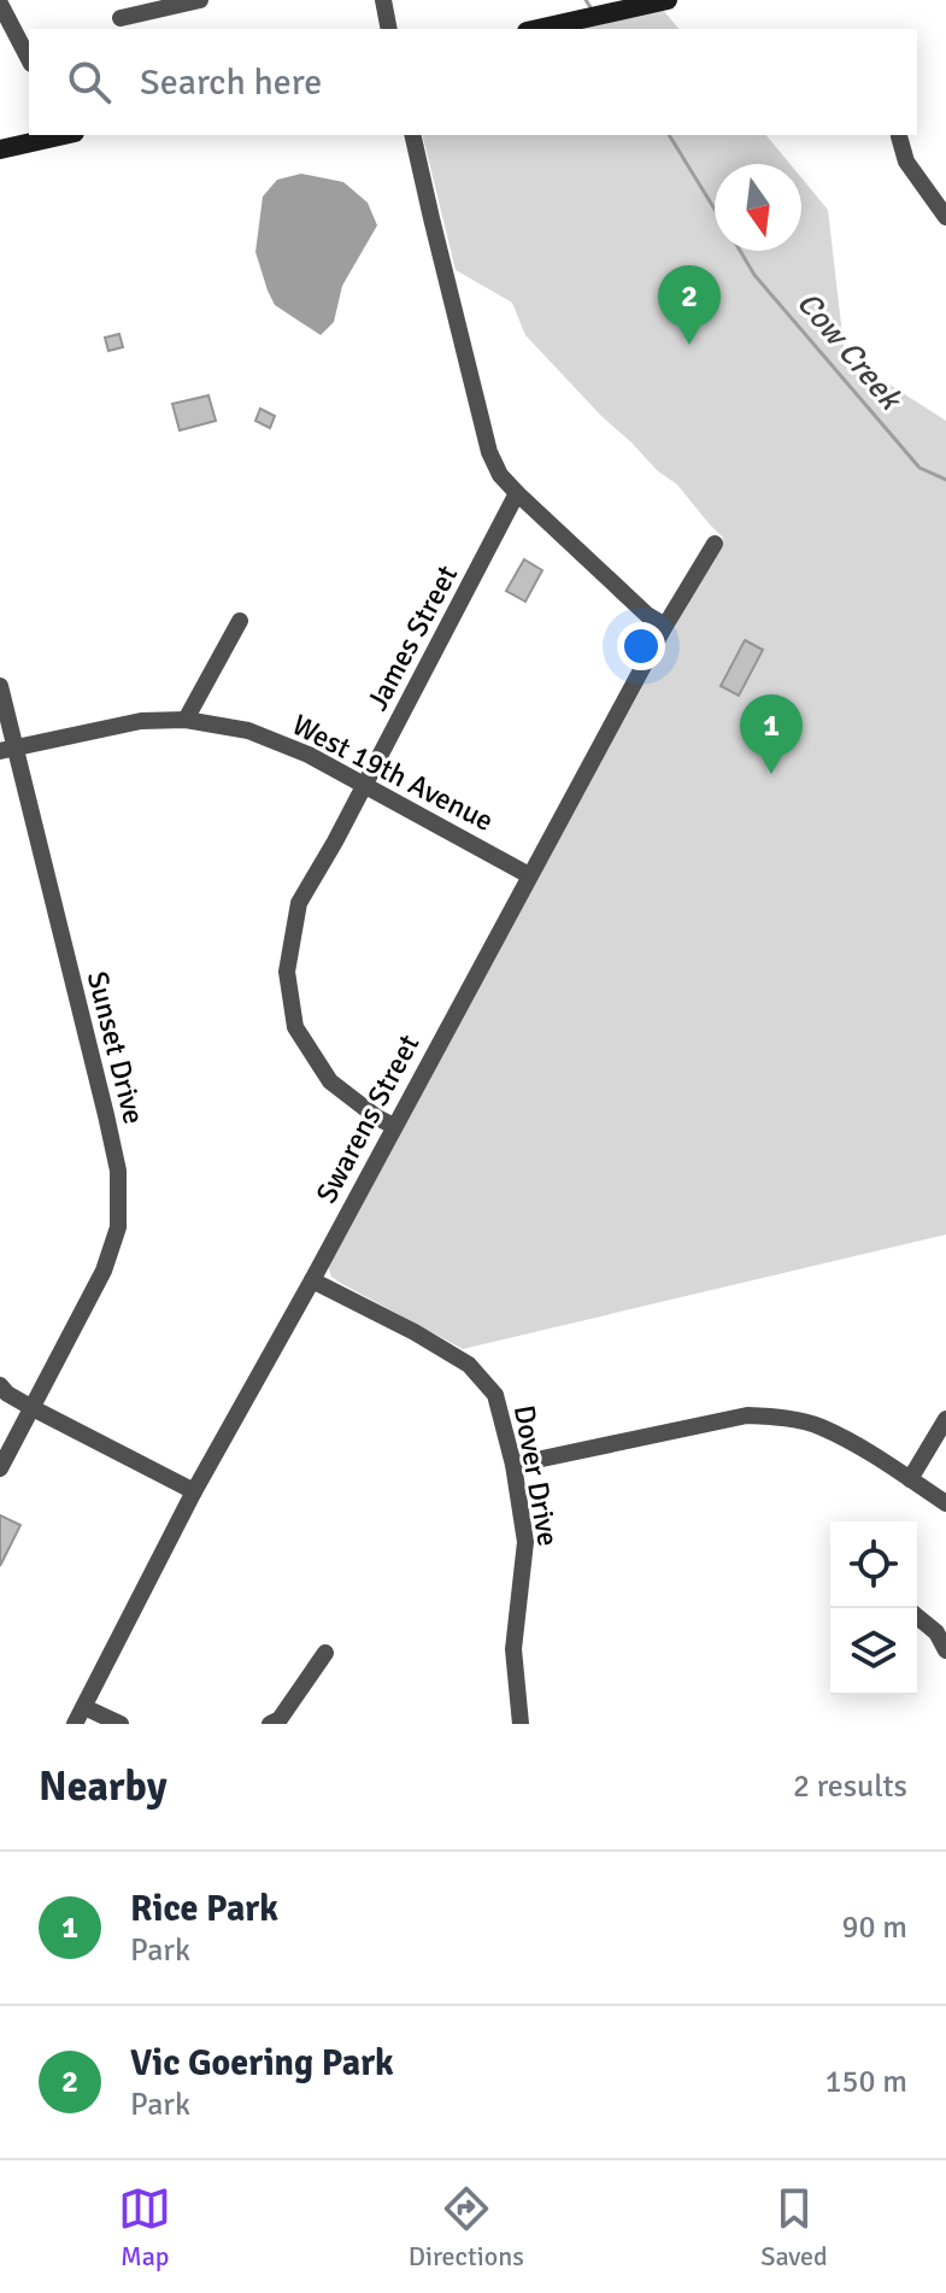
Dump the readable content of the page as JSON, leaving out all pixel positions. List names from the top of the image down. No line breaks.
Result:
{"streets":{"street":["James Street","West 19th Avenue","Sunset Drive","Swarens Street","Dover Drive"]},"crossings":[["James Street","West 19th Avenue"],["James Street","Swarens Street"],["West 19th Avenue","Sunset Drive"],["West 19th Avenue","Swarens Street"],["Swarens Street","Dover Drive"]],"water":["Cow Creek"],"north":"bottom","page":{"search":"Search here","pins":["2","1"],"heading":["Nearby","2 results"],"list":[{"mark":"1","name":"Rice Park","note":"Park","value":"90 m"},{"mark":"2","name":"Vic Goering Park","note":"Park","value":"150 m"}],"nav":["Map","Directions","Saved"]}}
